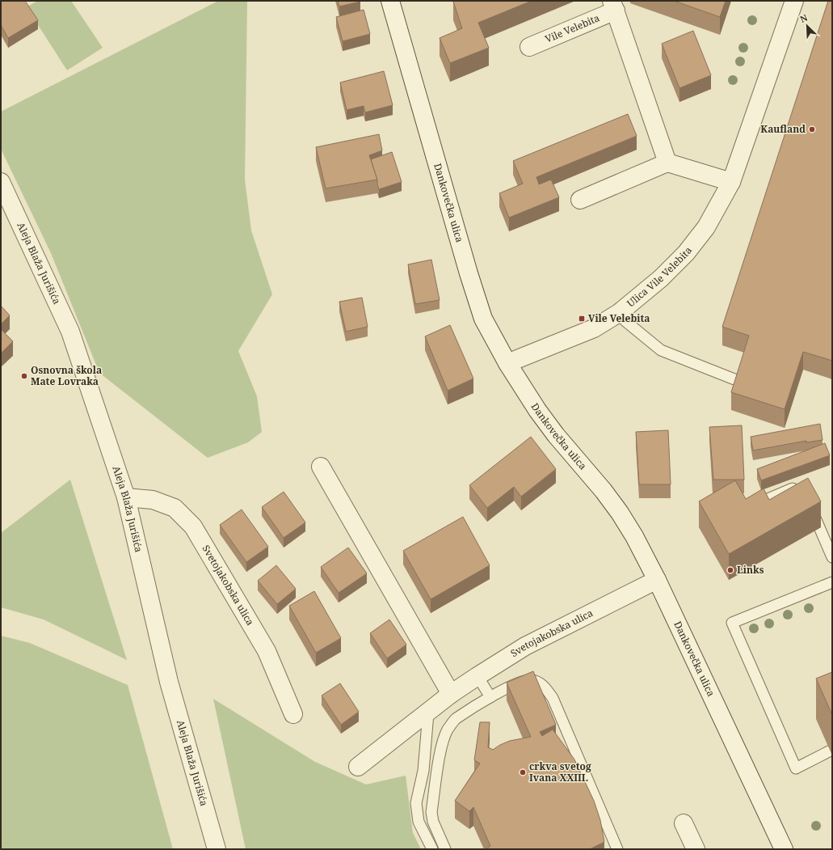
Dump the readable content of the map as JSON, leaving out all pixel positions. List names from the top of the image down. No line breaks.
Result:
{"streets":{"street":["Vile Velebita","Dankovečka ulica","Aleja Blaža Jurišića","Ulica Vile Velebita","Svetojakobska ulica"]},"crossings":[["Dankovečka ulica","Ulica Vile Velebita"],["Dankovečka ulica","Svetojakobska ulica"],["Aleja Blaža Jurišića","Svetojakobska ulica"]],"places":{"other":["Kaufland","Osnovna škola Mate Lovraka","Links","crkva svetog Ivana XXIII."],"transit":["Vile Velebita"]},"north":"top left"}
